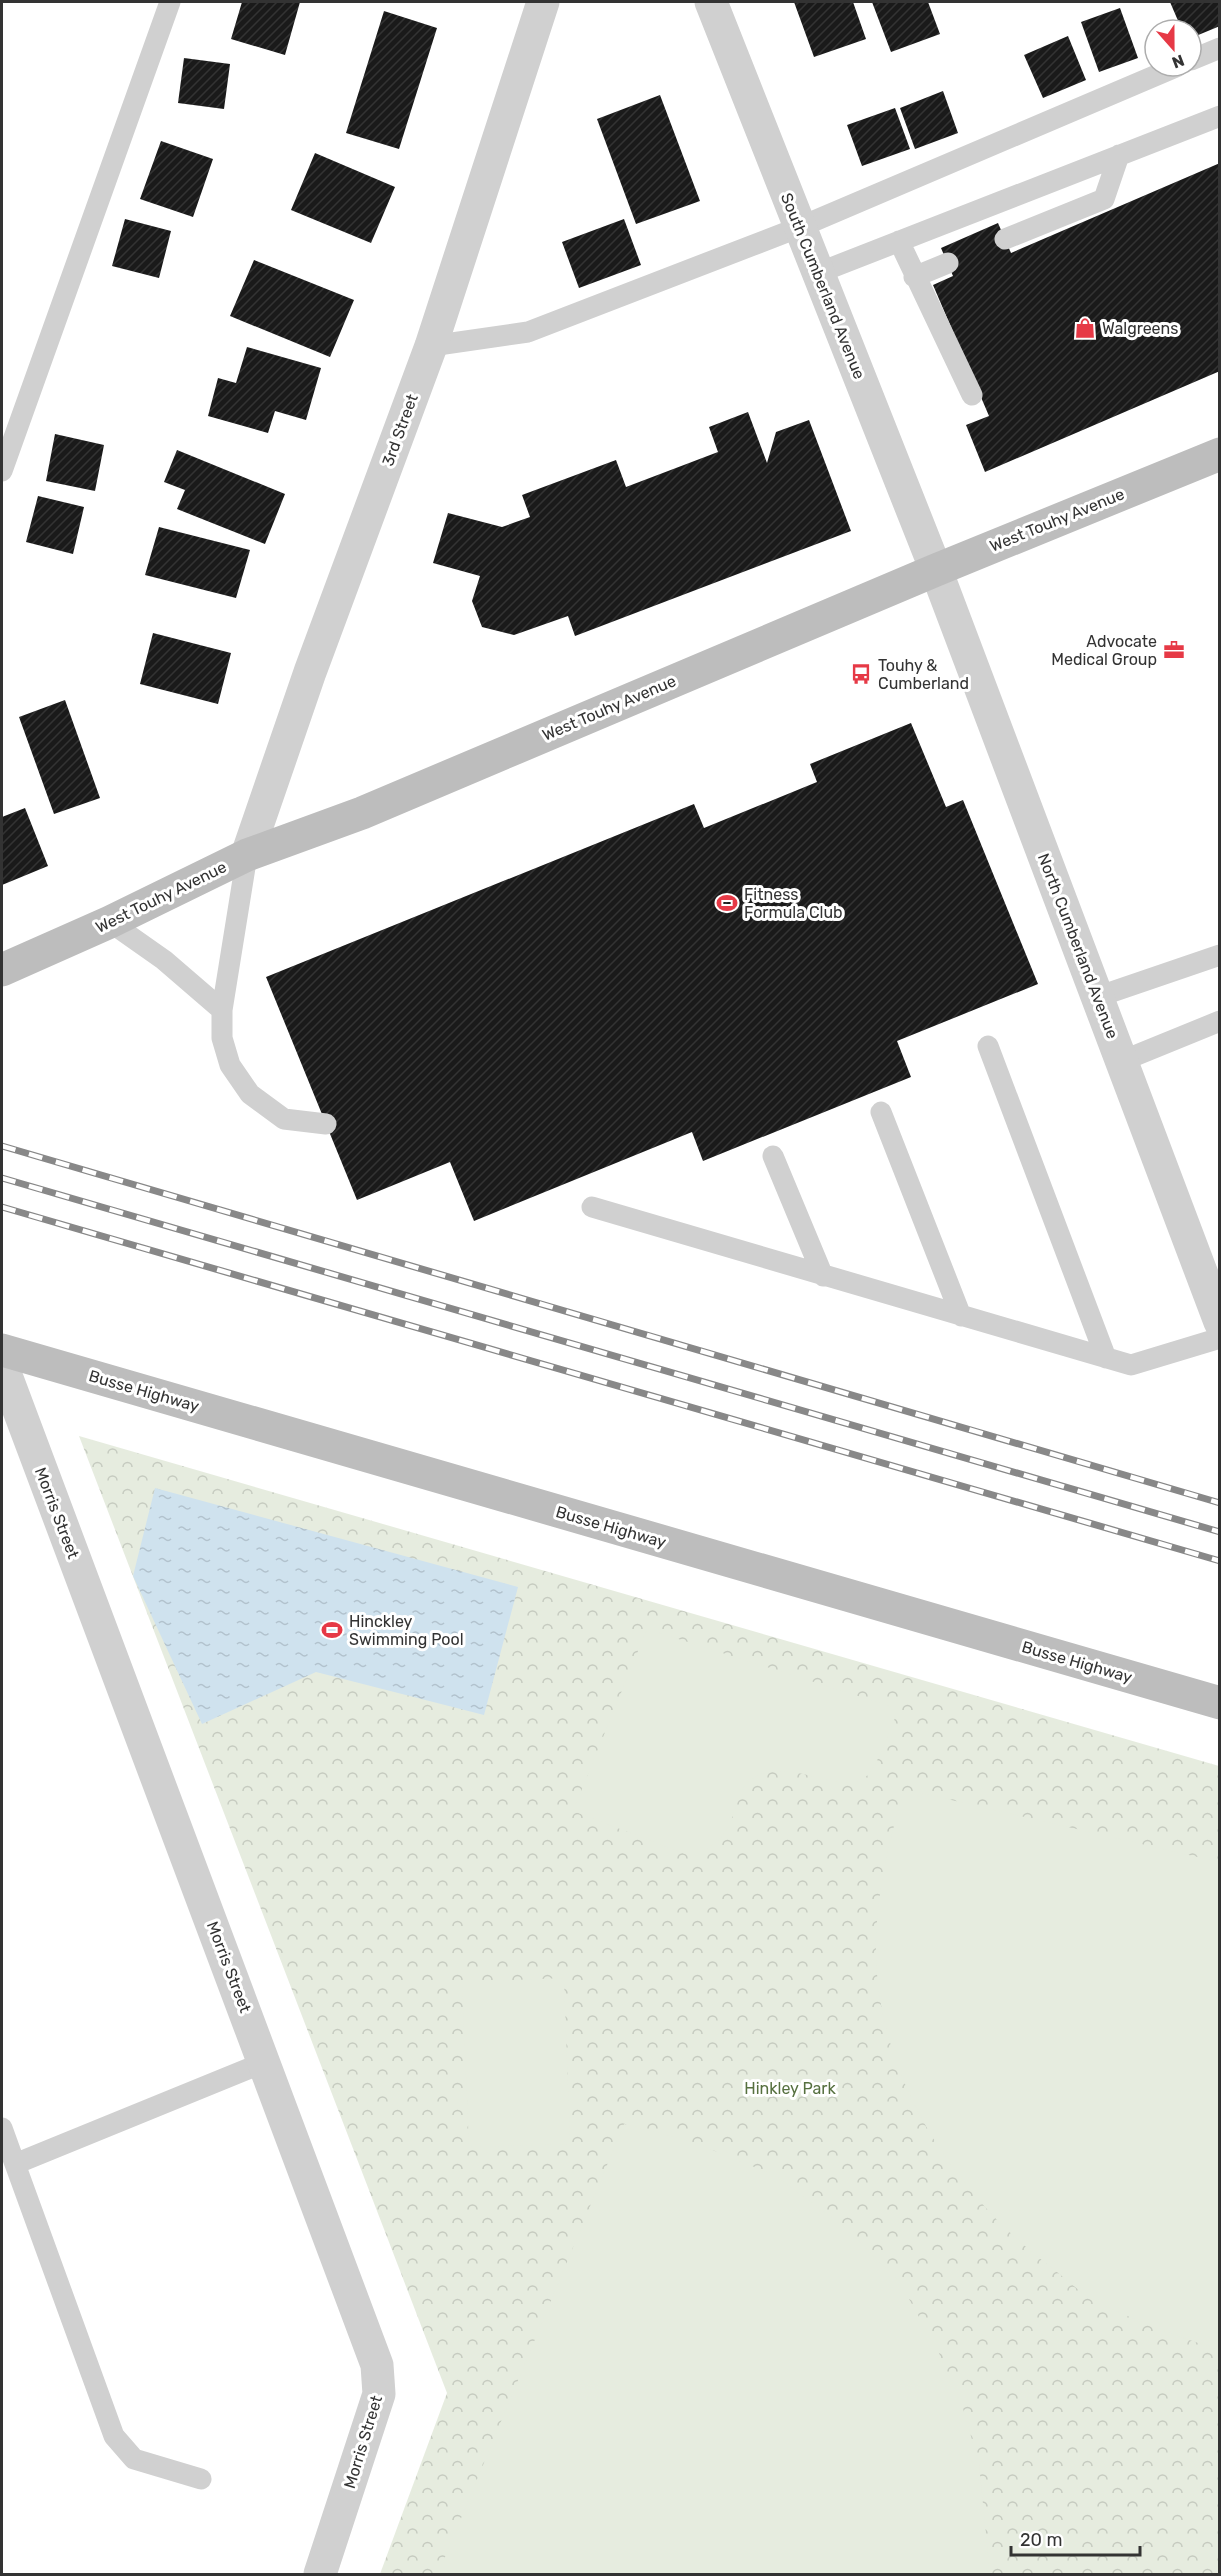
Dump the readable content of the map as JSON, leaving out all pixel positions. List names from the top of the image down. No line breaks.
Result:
{"streets":{"main road":["West Touhy Avenue","Busse Highway"],"street":["South Cumberland Avenue","3rd Street","North Cumberland Avenue","Morris Street"]},"crossings":[["South Cumberland Avenue","West Touhy Avenue"],["South Cumberland Avenue","North Cumberland Avenue"],["3rd Street","West Touhy Avenue"],["West Touhy Avenue","North Cumberland Avenue"]],"parks":["Hinkley Park"],"places":{"shop":["Walgreens"],"office":["Advocate Medical Group"],"bus stop":["Touhy & Cumberland"],"sports":["Fitness Formula Club","Hinckley Swimming Pool"]},"scale_bar":"20 m","north":"bottom"}
